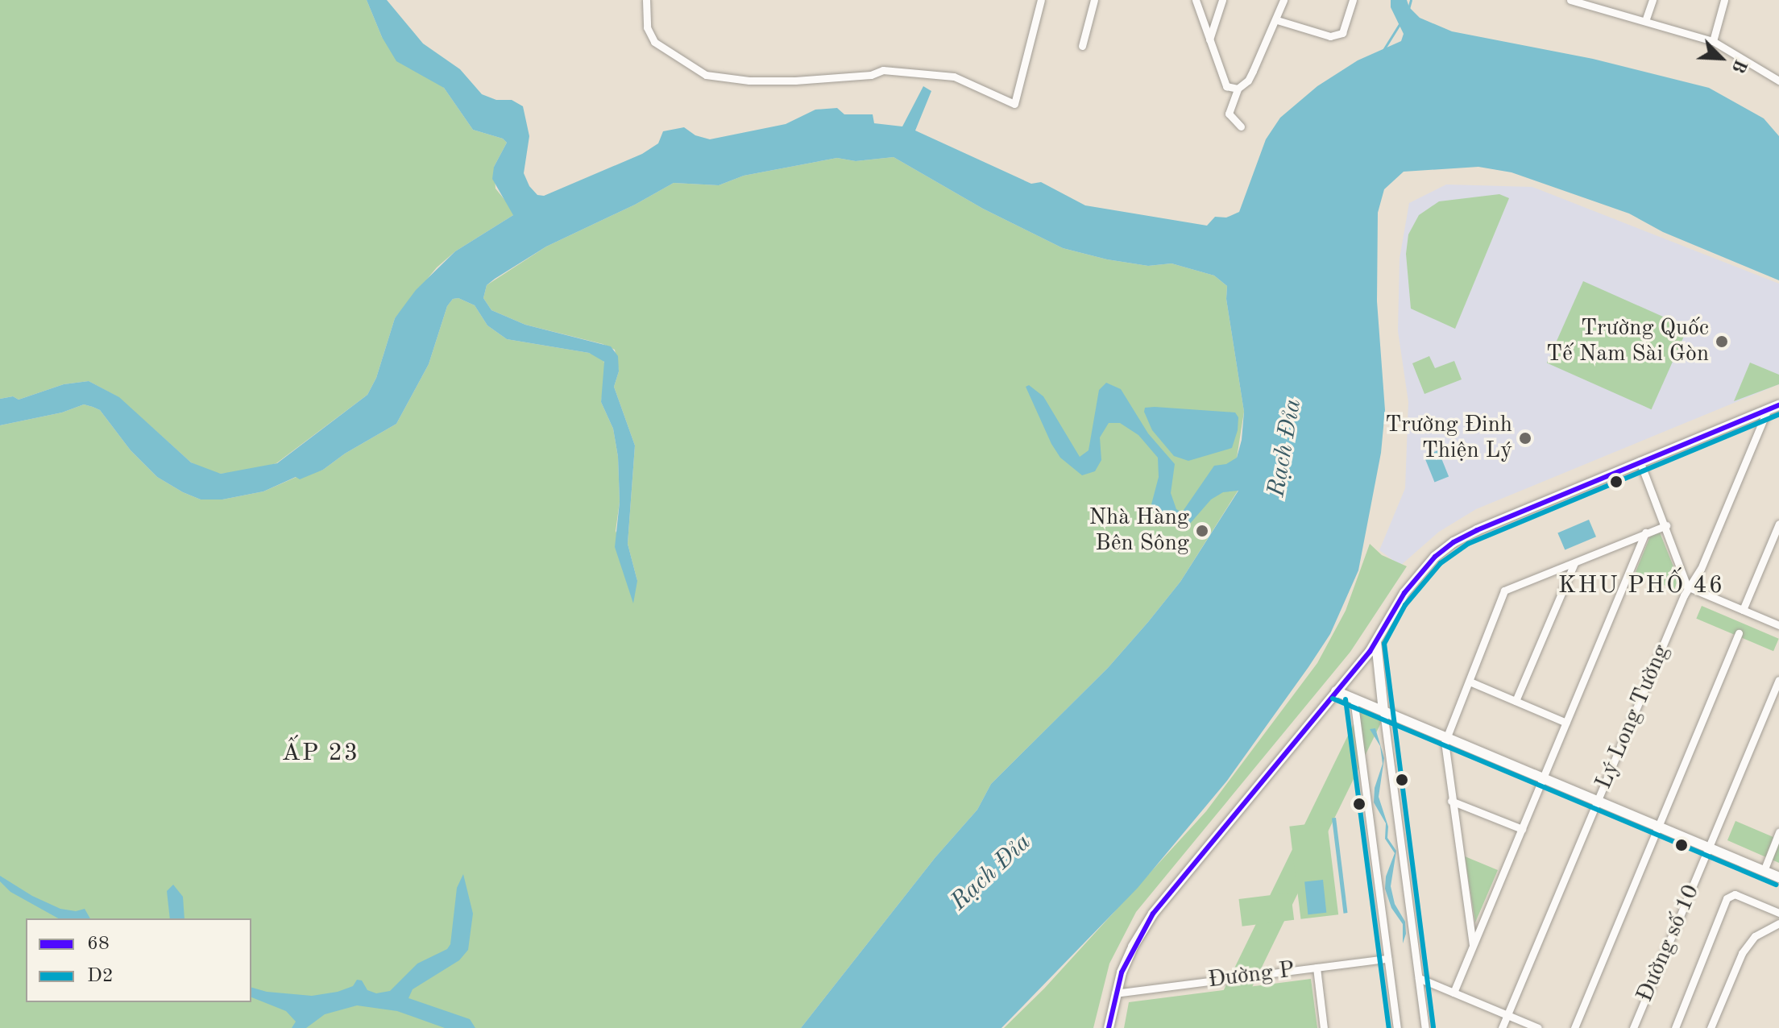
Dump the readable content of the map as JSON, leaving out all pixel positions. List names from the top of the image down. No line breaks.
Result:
{"streets":{"street":["Lý Long Tường","Đường số 10","Đường P"]},"districts":["KHU PHỐ 46","ẤP 23"],"water":["Rạch Đỉa"],"places":["Trường Quốc Tế Nam Sài Gòn","Trường Đinh Thiện Lý","Nhà Hàng Bên Sông"],"lines":["transit line 68","transit line D2"],"legend":["68","D2"],"north":"bottom right"}
